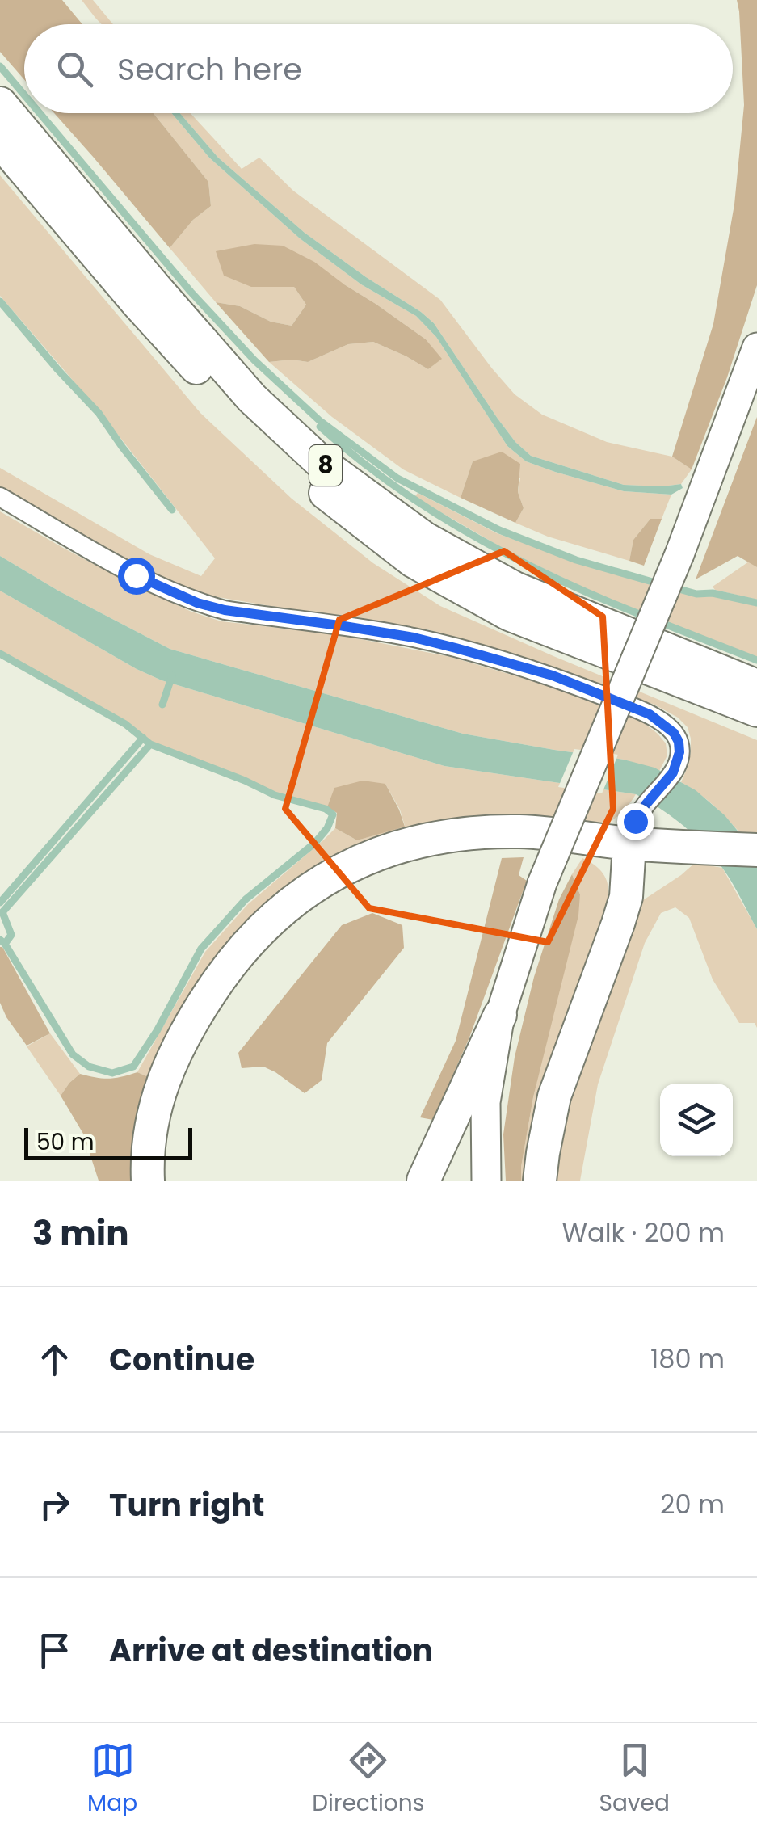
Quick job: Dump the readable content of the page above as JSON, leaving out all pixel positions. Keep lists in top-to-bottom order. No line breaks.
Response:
{"streets":{"highway":["8"]},"scale_bar":"50 m","page":{"search":"Search here","scale":"50 m","heading":["3 min","Walk · 200 m"],"list":[["Continue","180 m"],["Turn right","20 m"],"Arrive at destination"],"nav":["Map","Directions","Saved"]}}
